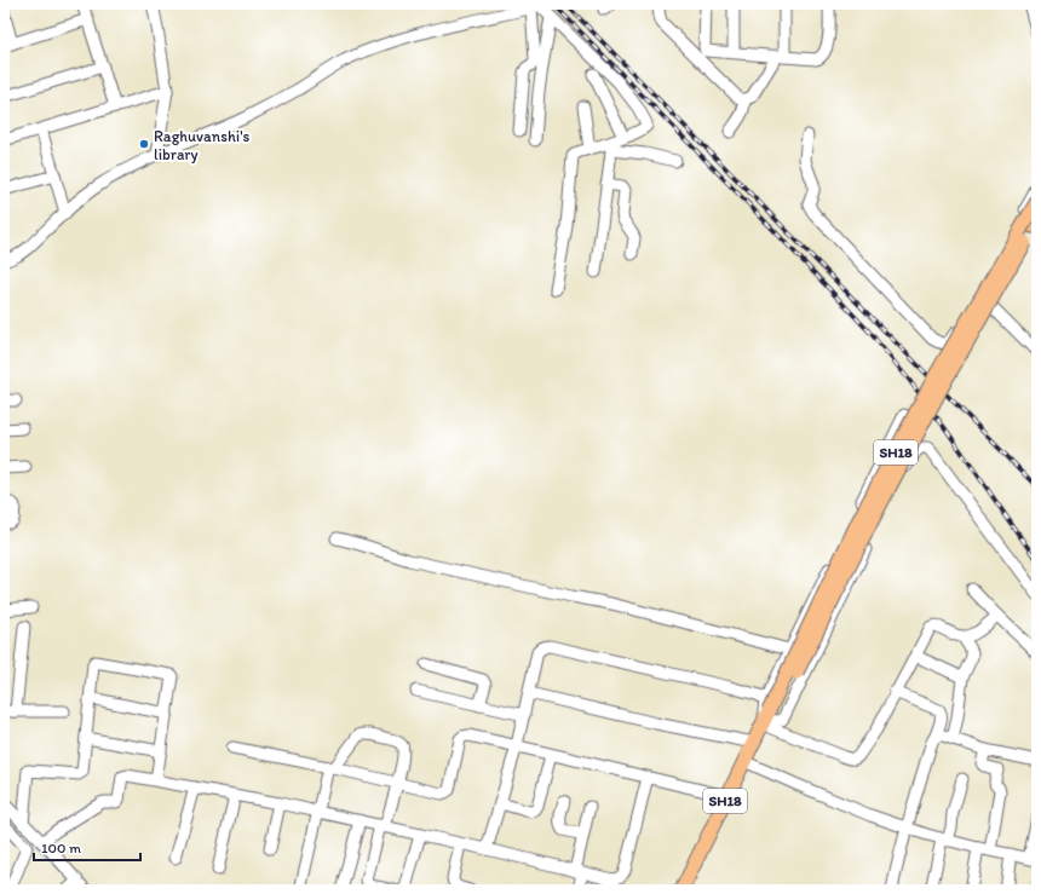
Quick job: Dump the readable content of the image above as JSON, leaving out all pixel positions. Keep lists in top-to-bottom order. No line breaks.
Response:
{"streets":{"main road":["SH18"]},"places":["Raghuvanshi's library"],"scale_bar":"100 m"}
